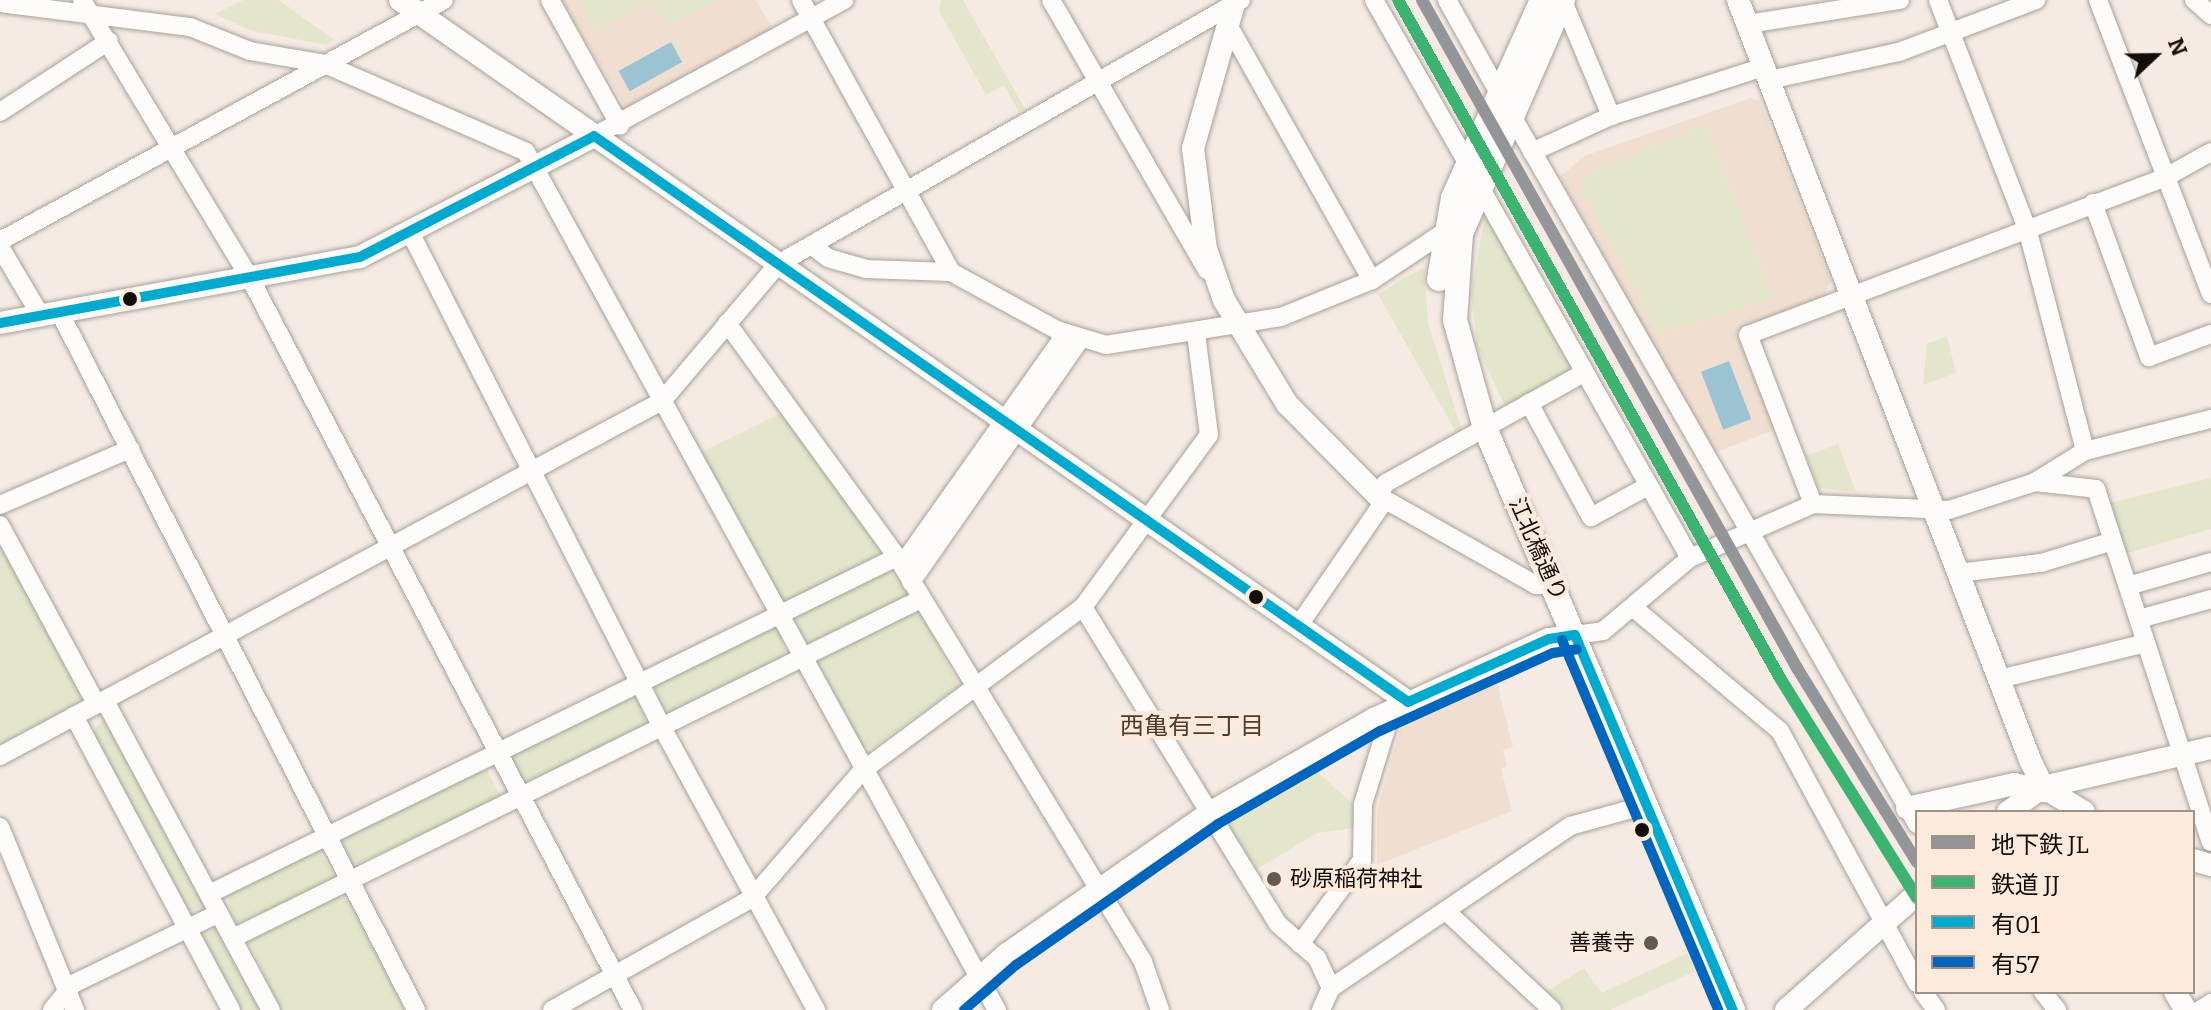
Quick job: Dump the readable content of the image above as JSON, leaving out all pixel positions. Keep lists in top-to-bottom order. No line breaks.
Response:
{"streets":{"main road":["江北橋通り"]},"districts":["西亀有三丁目"],"places":["砂原稲荷神社","善養寺"],"lines":["metro line JL","rail line JJ","transit line 有01","transit line 有57"],"legend":["地下鉄 JL","鉄道 JJ","有01","有57"],"north":"right"}
